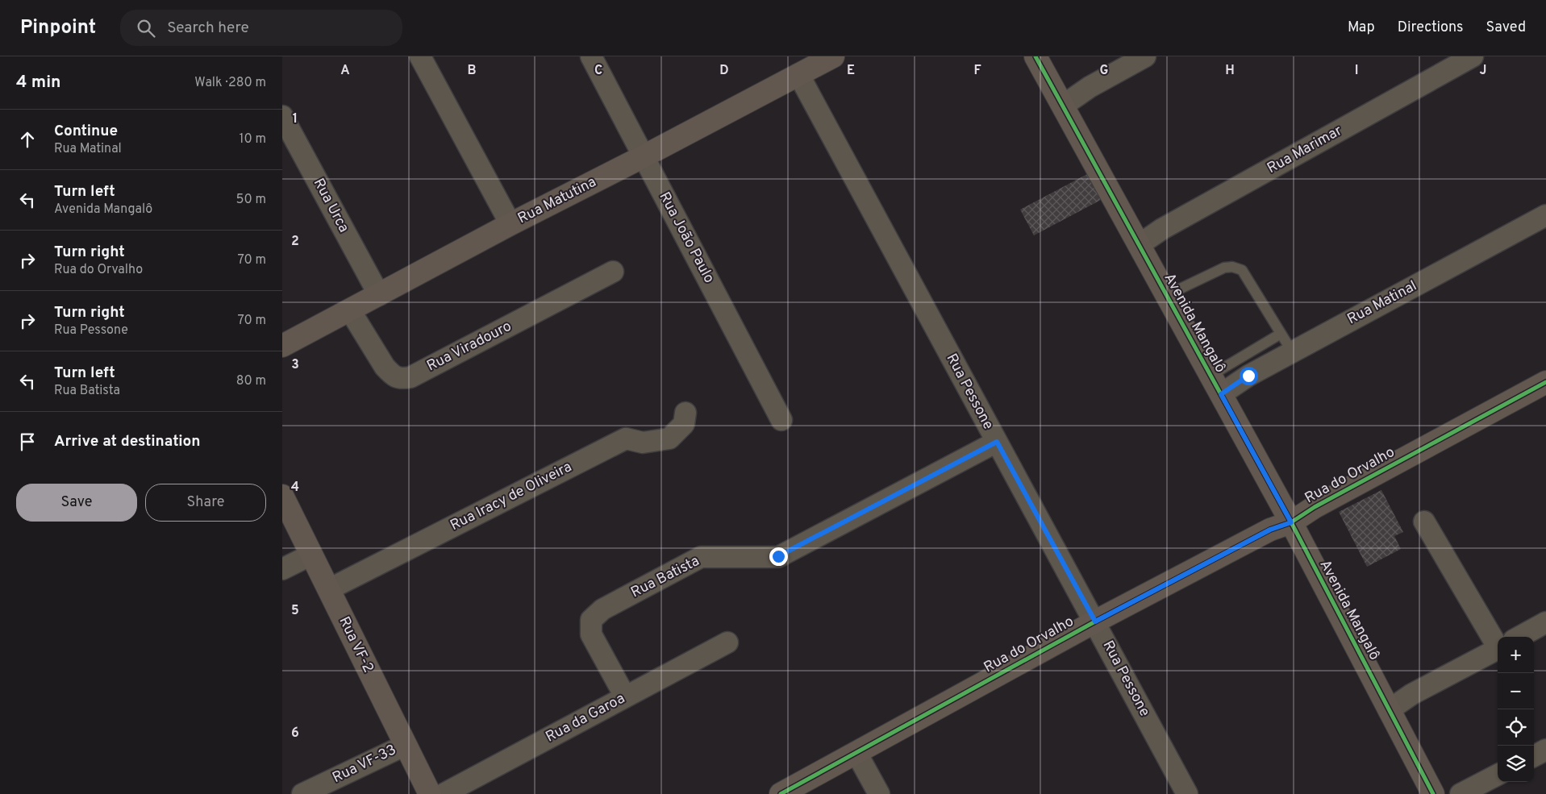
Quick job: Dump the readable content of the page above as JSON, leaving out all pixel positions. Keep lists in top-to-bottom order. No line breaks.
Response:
{"streets":{"street":["Rua Marimar","Rua Matutina","Rua Urca","Rua João Paulo","Rua Matinal","Avenida Mangalô","Rua Viradouro","Rua Pessone","Rua do Orvalho","Rua Iracy de Oliveira","Rua Batista","Rua VF-2","Rua da Garoa","Rua VF-33"]},"crossings":[["Rua Marimar","Avenida Mangalô"],["Rua Matutina","Rua Urca"],["Rua Matutina","Rua João Paulo"],["Rua Matutina","Rua Viradouro"],["Rua Matutina","Rua Pessone"],["Rua Matinal","Avenida Mangalô"],["Avenida Mangalô","Rua do Orvalho"],["Rua Pessone","Rua do Orvalho"],["Rua Pessone","Rua Batista"],["Rua Iracy de Oliveira","Rua VF-2"],["Rua Batista","Rua da Garoa"],["Rua VF-2","Rua VF-33"]],"page":{"header":"Pinpoint","search":"Search here","nav":["Map","Directions","Saved"],"heading":["4 min","Walk · 280 m"],"list":[["Continue","Rua Matinal","10 m"],["Turn left","Avenida Mangalô","50 m"],["Turn right","Rua do Orvalho","70 m"],["Turn right","Rua Pessone","70 m"],["Turn left","Rua Batista","80 m"],"Arrive at destination"],"buttons":["Save","Share"],"map_buttons":["+","−"]},"grid":{"columns":["A","B","C","D","E","F","G","H","I","J"],"rows":["1","2","3","4","5","6"]}}
